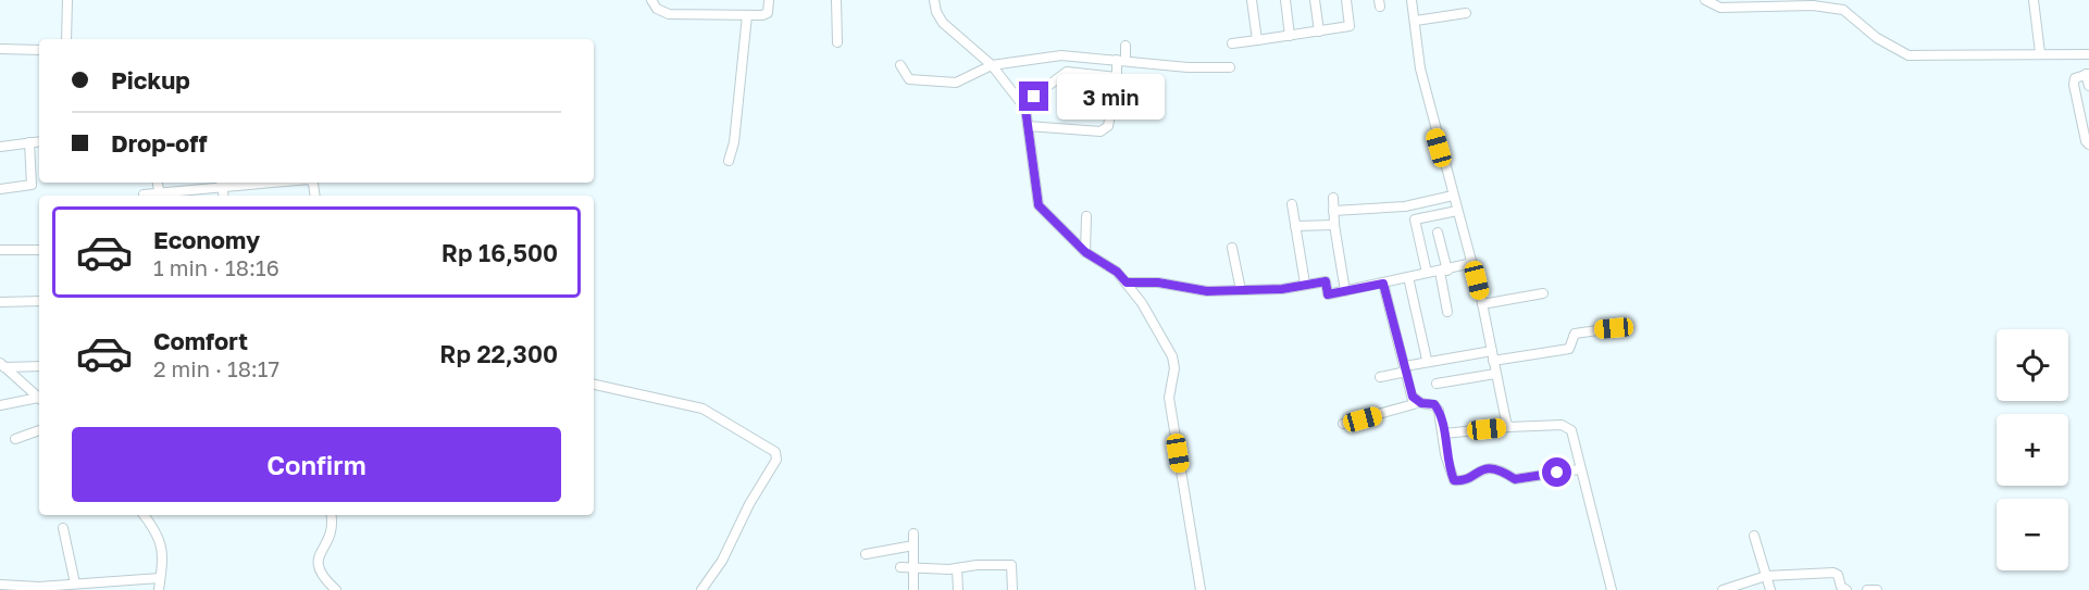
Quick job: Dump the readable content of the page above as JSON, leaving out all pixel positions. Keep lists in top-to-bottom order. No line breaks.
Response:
{"page":{"banner":["Pickup","Drop-off"],"bubble":"3 min","list":[{"name":"Economy","note":"1 min · 18:16","value":"Rp 16,500"},{"name":"Comfort","note":"2 min · 18:17","value":"Rp 22,300"}],"map_buttons":["+","−"],"buttons":"Confirm"}}
